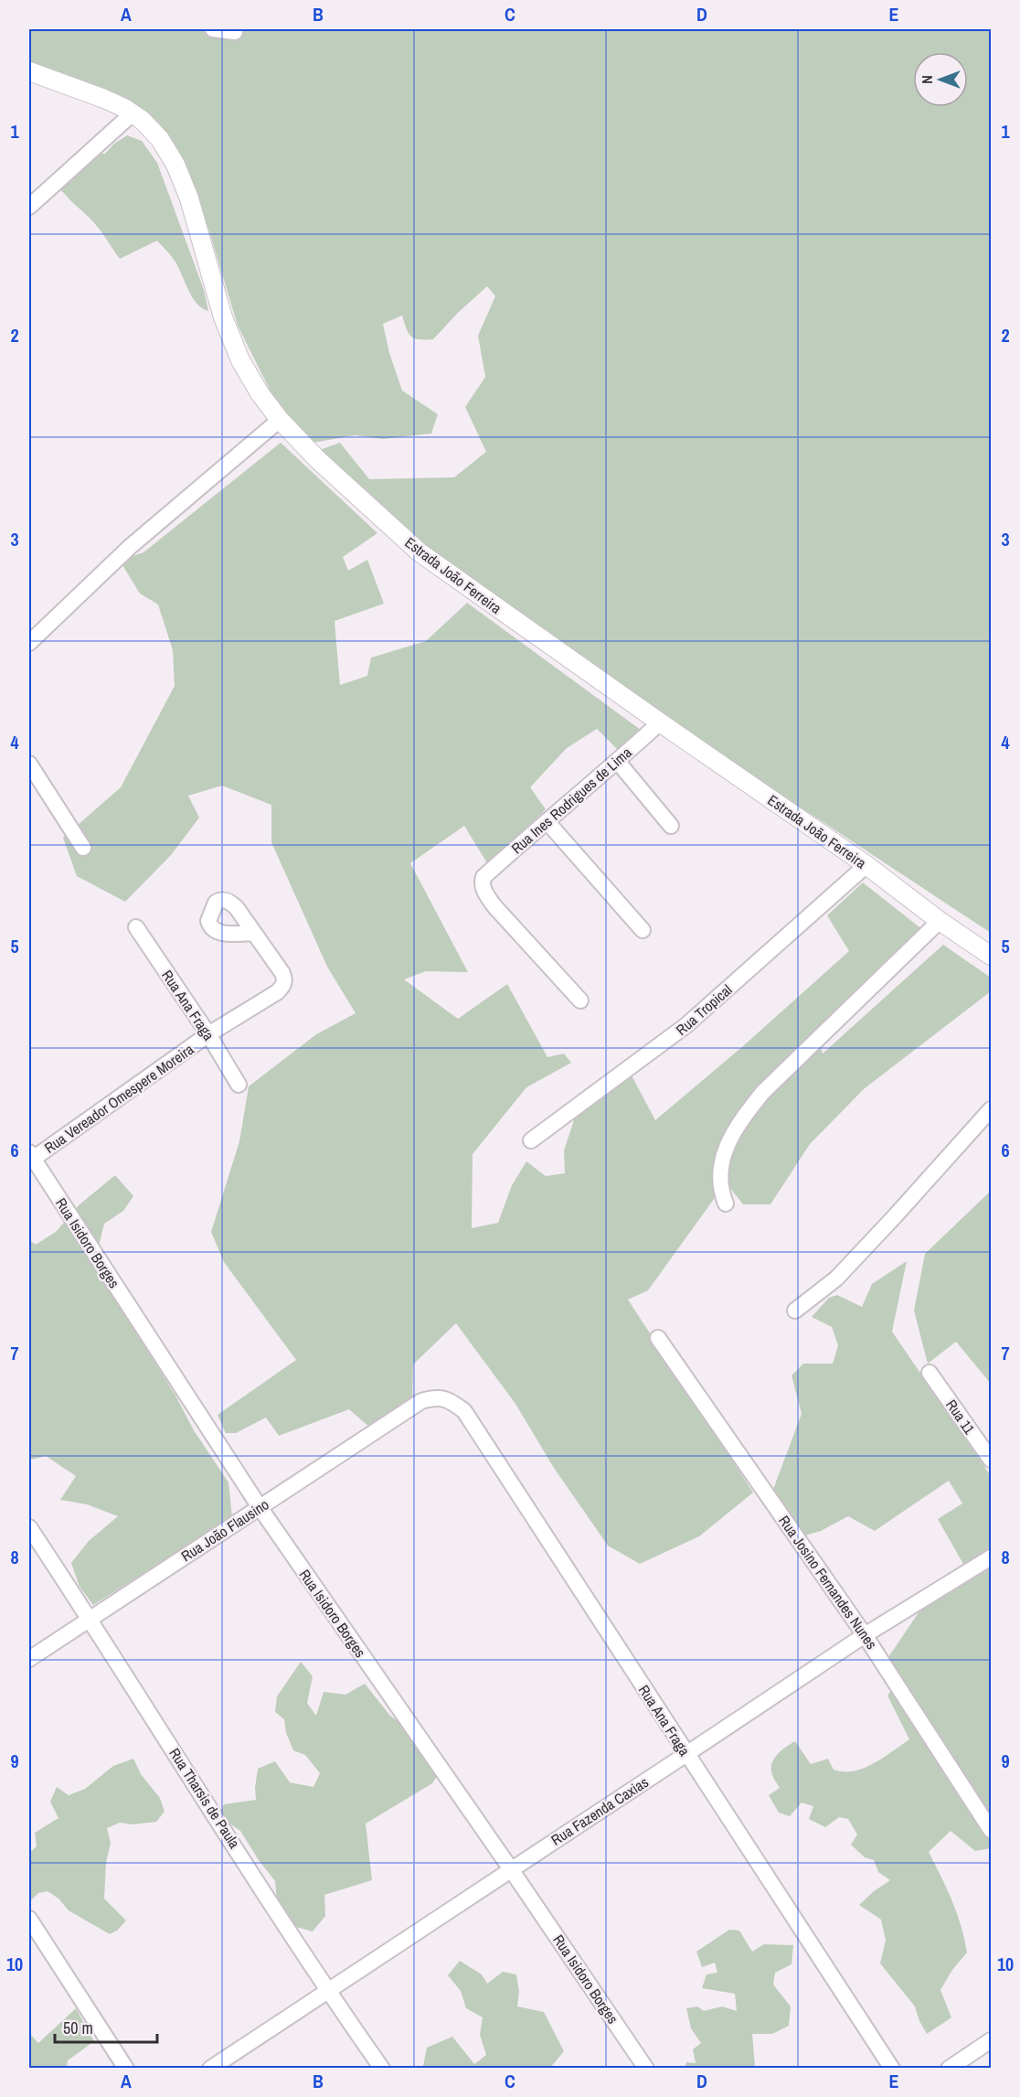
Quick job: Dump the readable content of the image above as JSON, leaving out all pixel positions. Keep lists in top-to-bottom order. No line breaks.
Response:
{"streets":{"street":["Estrada João Ferreira","Rua Ines Rodrigues de Lima","Rua Ana Fraga","Rua Tropical","Rua Vereador Omespere Moreira","Rua Isidoro Borges","Rua 11","Rua João Flausino","Rua Josino Fernandes Nunes","Rua Tharsis de Paula","Rua Fazenda Caxias"]},"crossings":[["Estrada João Ferreira","Rua Ines Rodrigues de Lima"],["Estrada João Ferreira","Rua Tropical"],["Rua Ana Fraga","Rua Vereador Omespere Moreira"],["Rua Ana Fraga","Rua João Flausino"],["Rua Ana Fraga","Rua Fazenda Caxias"],["Rua Vereador Omespere Moreira","Rua Isidoro Borges"],["Rua Isidoro Borges","Rua João Flausino"],["Rua Isidoro Borges","Rua Fazenda Caxias"],["Rua João Flausino","Rua Tharsis de Paula"],["Rua Josino Fernandes Nunes","Rua Fazenda Caxias"],["Rua Tharsis de Paula","Rua Fazenda Caxias"]],"scale_bar":"50 m","north":"left","grid":{"columns":["A","B","C","D","E"],"rows":["1","2","3","4","5","6","7","8","9","10"]}}
